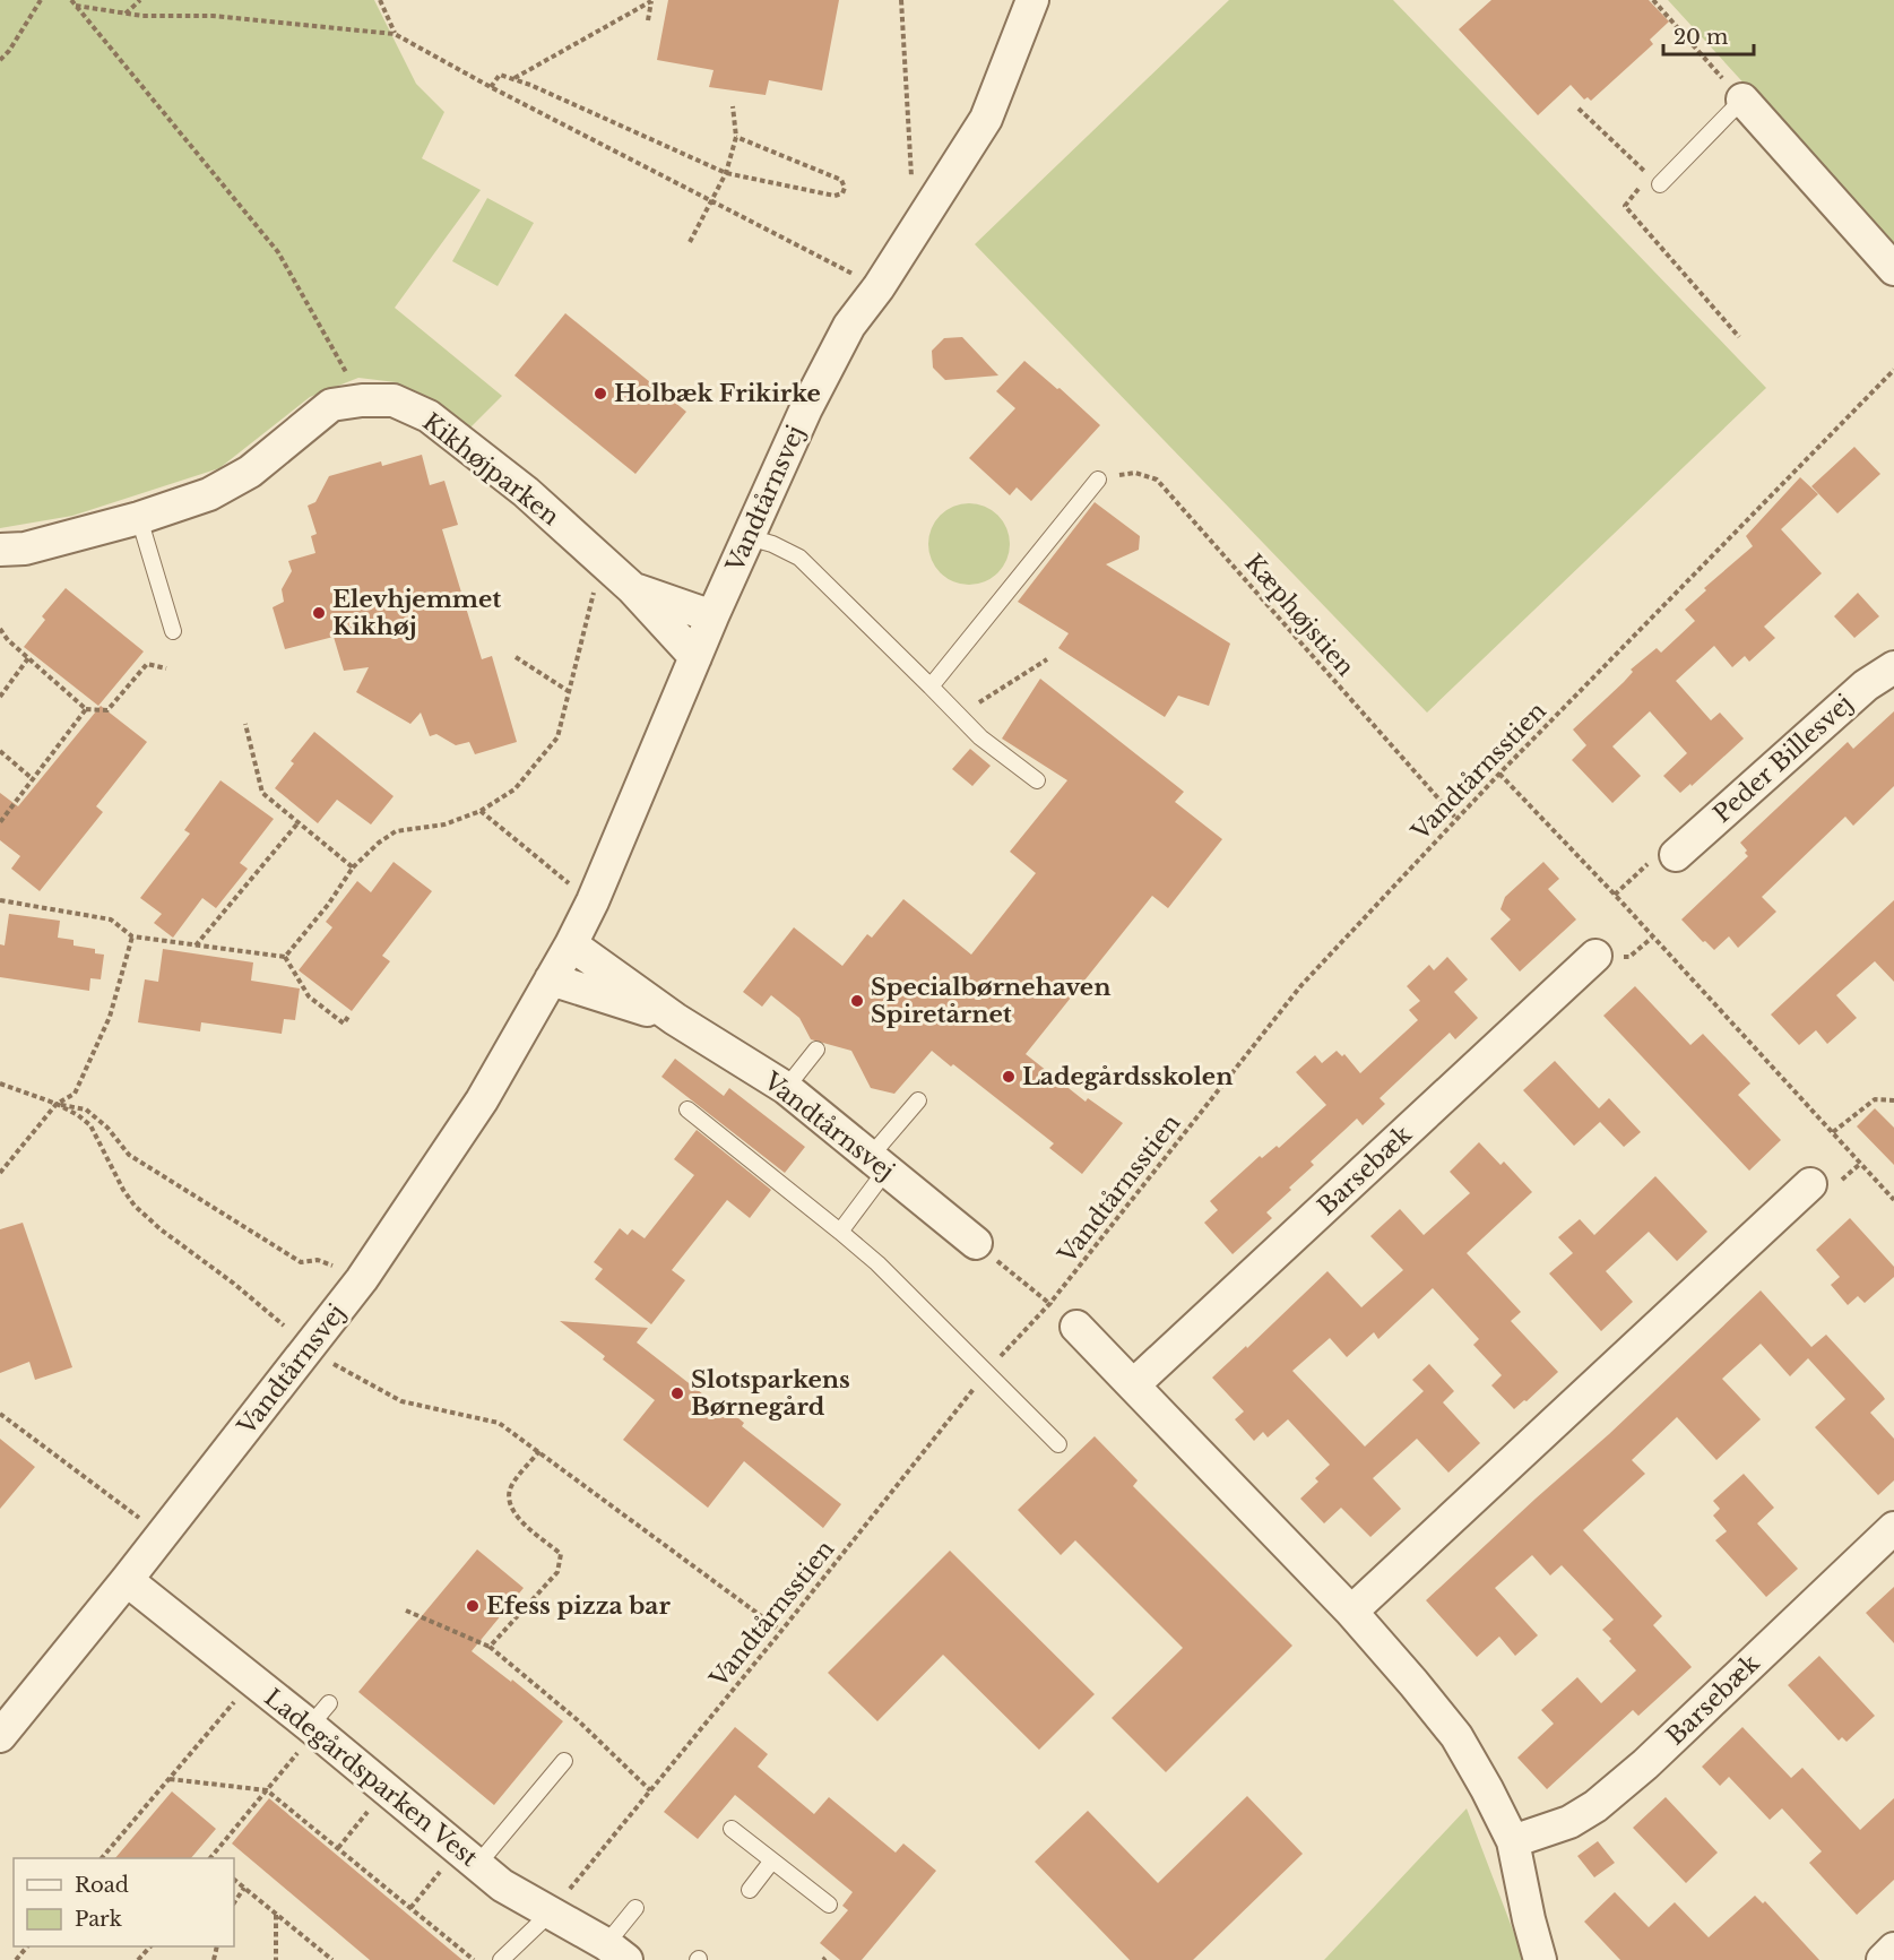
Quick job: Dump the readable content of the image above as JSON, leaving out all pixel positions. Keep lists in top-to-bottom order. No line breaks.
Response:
{"streets":{"street":["Kikhøjparken","Vandtårnsvej","Peder Billesvej","Barsebæk","Ladegårdsparken Vest"],"path":["Kæphøjstien","Vandtårnsstien"]},"crossings":[["Kikhøjparken","Vandtårnsvej"],["Vandtårnsvej","Ladegårdsparken Vest"],["Kæphøjstien","Vandtårnsstien"],["Vandtårnsstien","Ladegårdsparken Vest"]],"places":["Holbæk Frikirke","Elevhjemmet Kikhøj","Specialbørnehaven Spiretårnet","Ladegårdsskolen","Slotsparkens Børnegård","Efess pizza bar"],"legend":["Road","Park"],"scale_bar":"20 m"}
